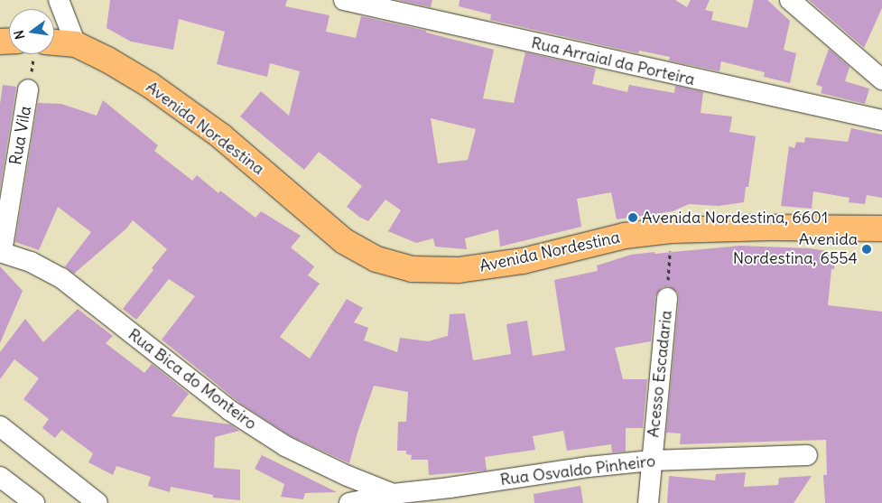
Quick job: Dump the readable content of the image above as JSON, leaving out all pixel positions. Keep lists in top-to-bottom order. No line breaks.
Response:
{"streets":{"main road":["Avenida Nordestina"],"street":["Rua Arraial da Porteira","Rua Vila","Acesso Escadaria","Rua Bica do Monteiro","Rua Osvaldo Pinheiro"]},"crossings":[["Rua Vila","Rua Bica do Monteiro"],["Acesso Escadaria","Rua Osvaldo Pinheiro"],["Rua Bica do Monteiro","Rua Osvaldo Pinheiro"]],"places":["Avenida Nordestina, 6601","Avenida Nordestina, 6554"],"north":"left"}
